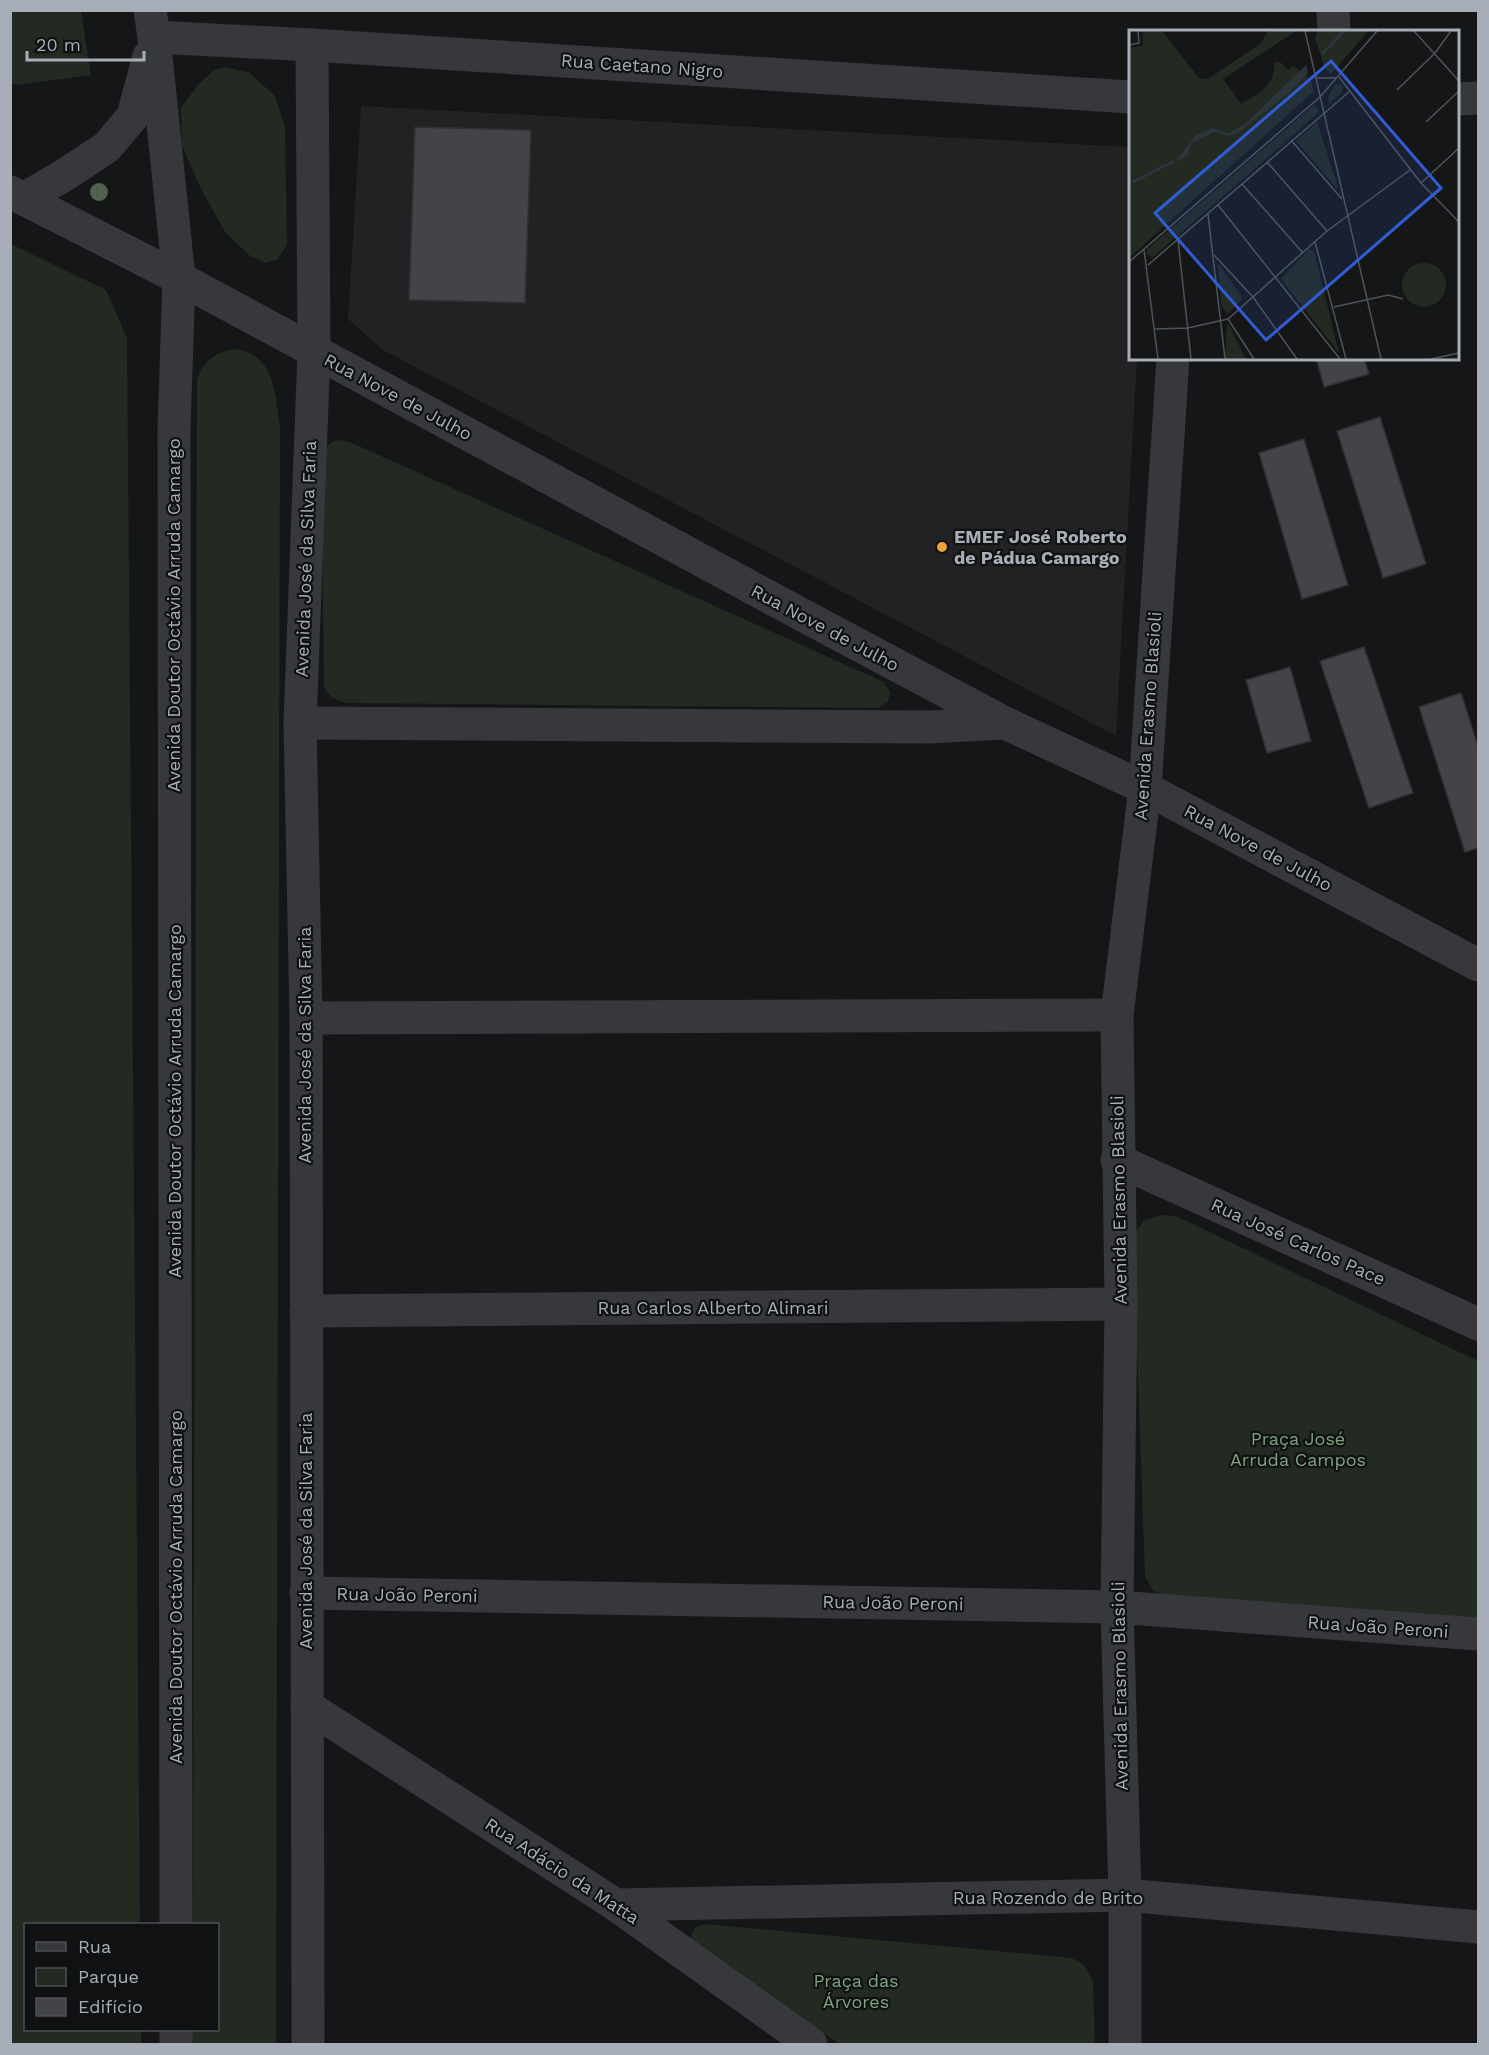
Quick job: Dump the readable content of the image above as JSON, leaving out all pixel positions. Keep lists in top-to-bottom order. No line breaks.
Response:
{"streets":{"street":["Rua Caetano Nigro","Rua Nove de Julho","Avenida José da Silva Faria","Avenida Doutor Octávio Arruda Camargo","Avenida Erasmo Blasioli","Rua José Carlos Pace","Rua Carlos Alberto Alimari","Rua João Peroni","Rua Adácio da Matta","Rua Rozendo de Brito"]},"crossings":[["Rua Caetano Nigro","Avenida José da Silva Faria"],["Rua Caetano Nigro","Avenida Doutor Octávio Arruda Camargo"],["Rua Nove de Julho","Avenida José da Silva Faria"],["Rua Nove de Julho","Avenida Doutor Octávio Arruda Camargo"],["Rua Nove de Julho","Avenida Erasmo Blasioli"],["Avenida José da Silva Faria","Rua Carlos Alberto Alimari"],["Avenida José da Silva Faria","Rua João Peroni"],["Avenida José da Silva Faria","Rua Adácio da Matta"],["Avenida Erasmo Blasioli","Rua José Carlos Pace"],["Avenida Erasmo Blasioli","Rua Carlos Alberto Alimari"],["Avenida Erasmo Blasioli","Rua João Peroni"],["Avenida Erasmo Blasioli","Rua Rozendo de Brito"],["Rua Adácio da Matta","Rua Rozendo de Brito"]],"parks":["Praça José Arruda Campos","Praça das Árvores"],"places":["EMEF José Roberto de Pádua Camargo"],"legend":["Rua","Parque","Edifício"],"scale_bar":"20 m"}
